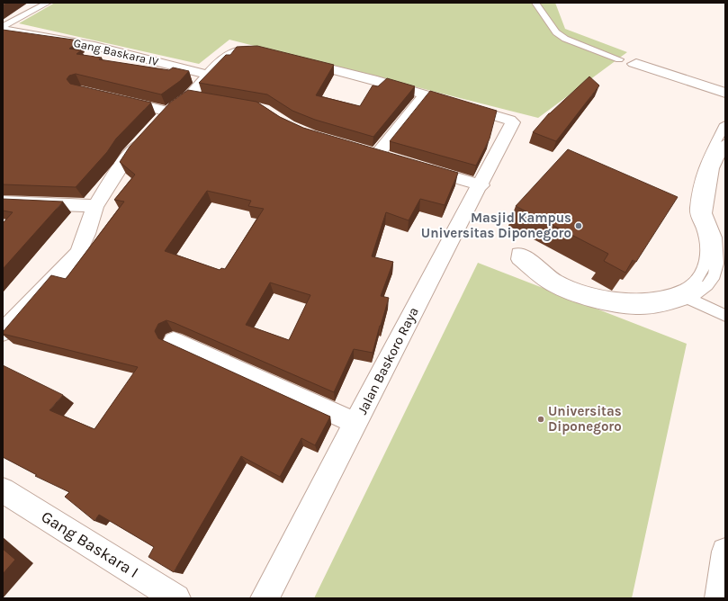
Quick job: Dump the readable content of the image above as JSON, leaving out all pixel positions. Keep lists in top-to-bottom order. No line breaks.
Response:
{"streets":{"street":["Gang Baskara IV","Jalan Baskoro Raya","Gang Baskara I"]},"places":["Masjid Kampus Universitas Diponegoro","Universitas Diponegoro"]}
